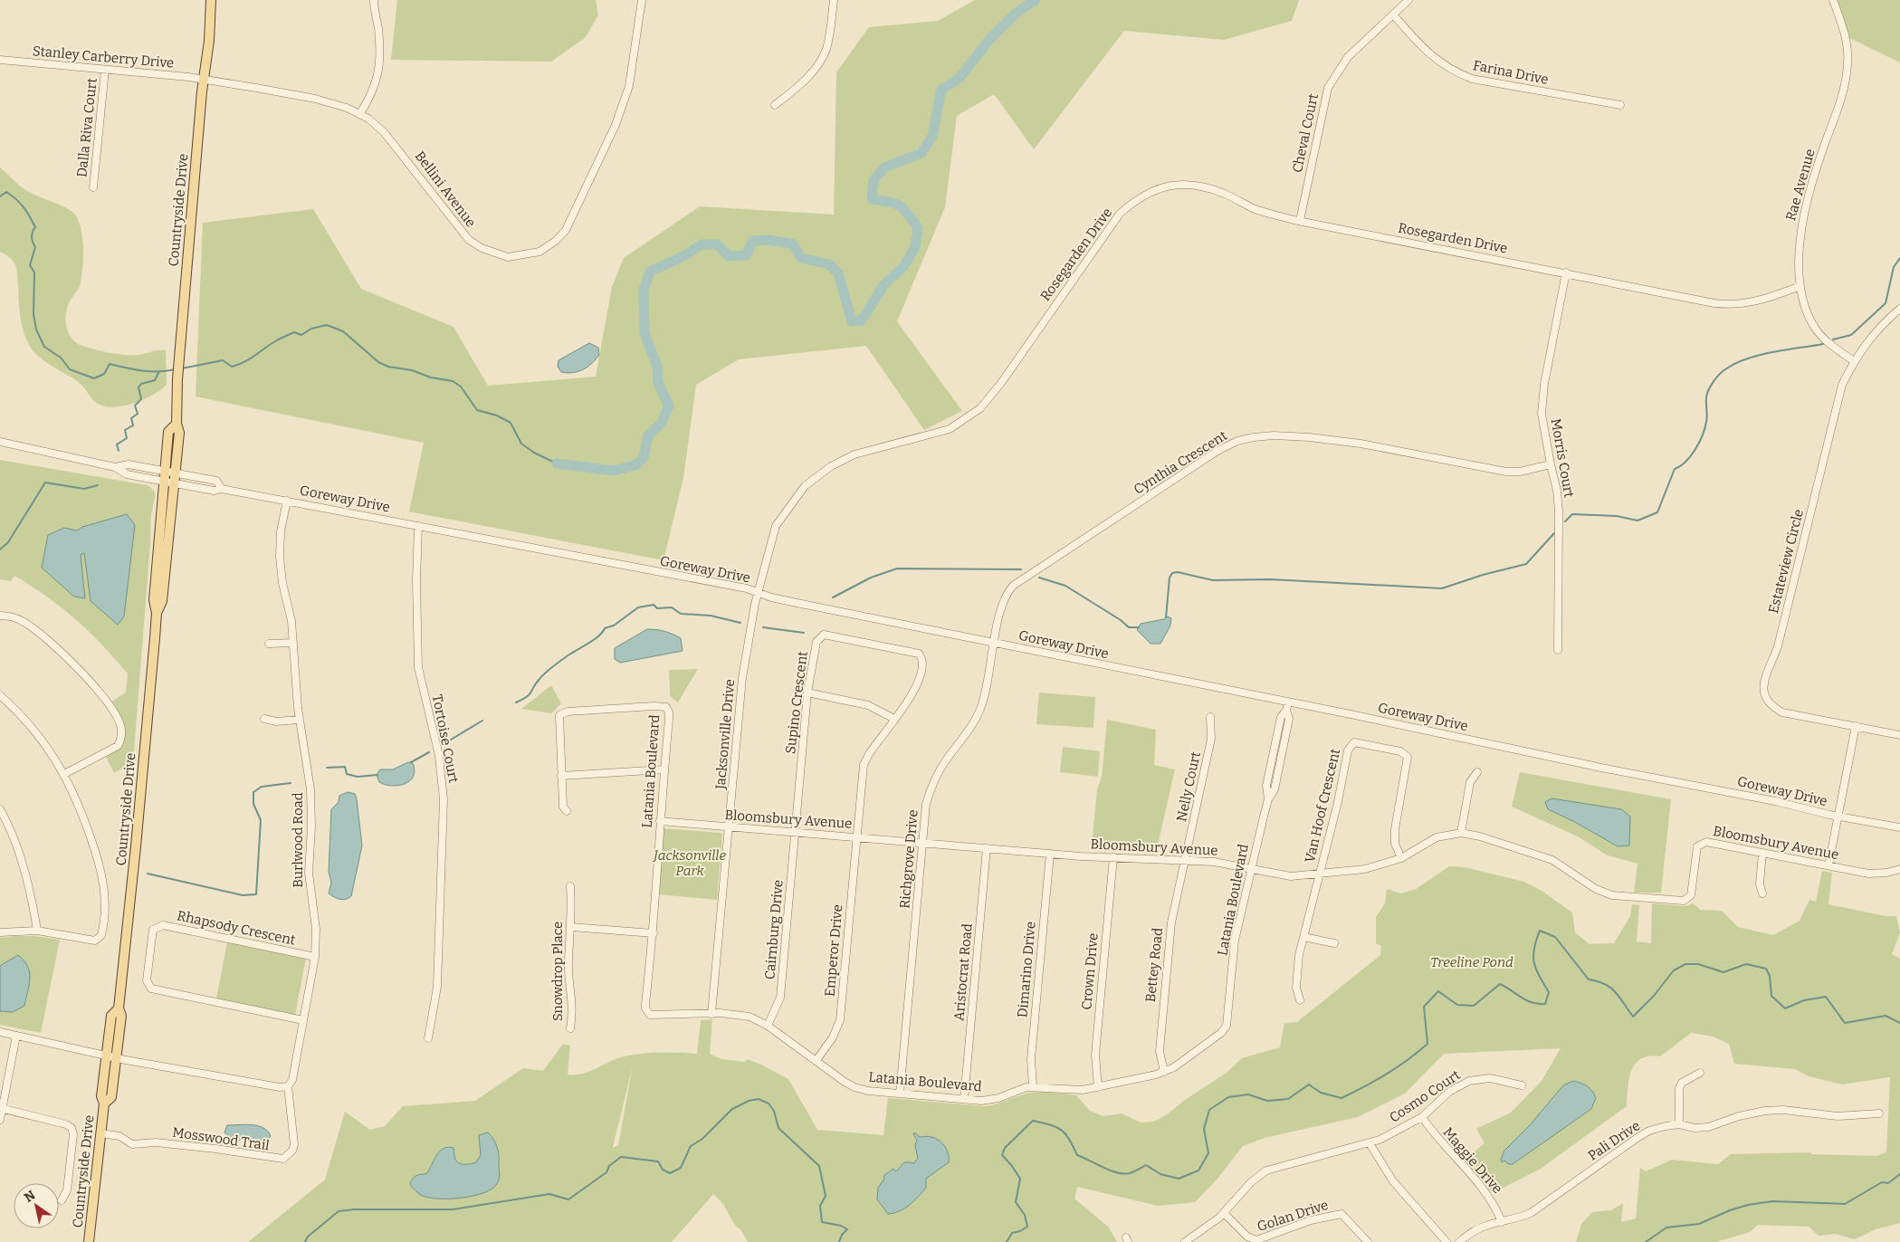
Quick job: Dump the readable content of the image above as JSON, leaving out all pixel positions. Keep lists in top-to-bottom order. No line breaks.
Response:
{"streets":{"main road":["Countryside Drive"],"street":["Stanley Carberry Drive","Farina Drive","Dalla Riva Court","Cheval Court","Rae Avenue","Bellini Avenue","Rosegarden Drive","Morris Court","Cynthia Crescent","Goreway Drive","Estateview Circle","Supino Crescent","Jacksonville Drive","Tortoise Court","Latania Boulevard","Nelly Court","Van Hoof Crescent","Bloomsbury Avenue","Burlwood Road","Richgrove Drive","Rhapsody Crescent","Cairnburg Drive","Emperor Drive","Bettey Road","Dimarino Drive","Snowdrop Place","Crown Drive","Aristocrat Road","Cosmo Court","Mosswood Trail","Pali Drive","Maggie Drive","Golan Drive"]},"crossings":[["Stanley Carberry Drive","Dalla Riva Court"],["Stanley Carberry Drive","Bellini Avenue"],["Stanley Carberry Drive","Countryside Drive"],["Farina Drive","Cheval Court"],["Cheval Court","Rosegarden Drive"],["Rae Avenue","Rosegarden Drive"],["Rae Avenue","Estateview Circle"],["Bellini Avenue","Countryside Drive"],["Countryside Drive","Goreway Drive"],["Countryside Drive","Mosswood Trail"],["Rosegarden Drive","Morris Court"],["Rosegarden Drive","Goreway Drive"],["Rosegarden Drive","Jacksonville Drive"],["Morris Court","Cynthia Crescent"],["Cynthia Crescent","Goreway Drive"],["Cynthia Crescent","Richgrove Drive"],["Goreway Drive","Jacksonville Drive"],["Goreway Drive","Tortoise Court"],["Goreway Drive","Latania Boulevard"],["Goreway Drive","Burlwood Road"],["Goreway Drive","Richgrove Drive"],["Supino Crescent","Bloomsbury Avenue"],["Supino Crescent","Cairnburg Drive"],["Supino Crescent","Emperor Drive"],["Jacksonville Drive","Latania Boulevard"],["Jacksonville Drive","Bloomsbury Avenue"],["Latania Boulevard","Bloomsbury Avenue"],["Latania Boulevard","Richgrove Drive"],["Latania Boulevard","Cairnburg Drive"],["Latania Boulevard","Emperor Drive"],["Latania Boulevard","Bettey Road"],["Latania Boulevard","Dimarino Drive"],["Latania Boulevard","Crown Drive"],["Latania Boulevard","Aristocrat Road"],["Nelly Court","Bloomsbury Avenue"],["Nelly Court","Bettey Road"],["Van Hoof Crescent","Bloomsbury Avenue"],["Bloomsbury Avenue","Richgrove Drive"],["Bloomsbury Avenue","Cairnburg Drive"],["Bloomsbury Avenue","Emperor Drive"],["Bloomsbury Avenue","Bettey Road"],["Bloomsbury Avenue","Dimarino Drive"],["Bloomsbury Avenue","Crown Drive"],["Bloomsbury Avenue","Aristocrat Road"],["Burlwood Road","Rhapsody Crescent"],["Burlwood Road","Mosswood Trail"],["Cosmo Court","Maggie Drive"],["Cosmo Court","Golan Drive"],["Pali Drive","Maggie Drive"]],"parks":["Jacksonville Park","Treeline Pond"],"north":"top left"}
